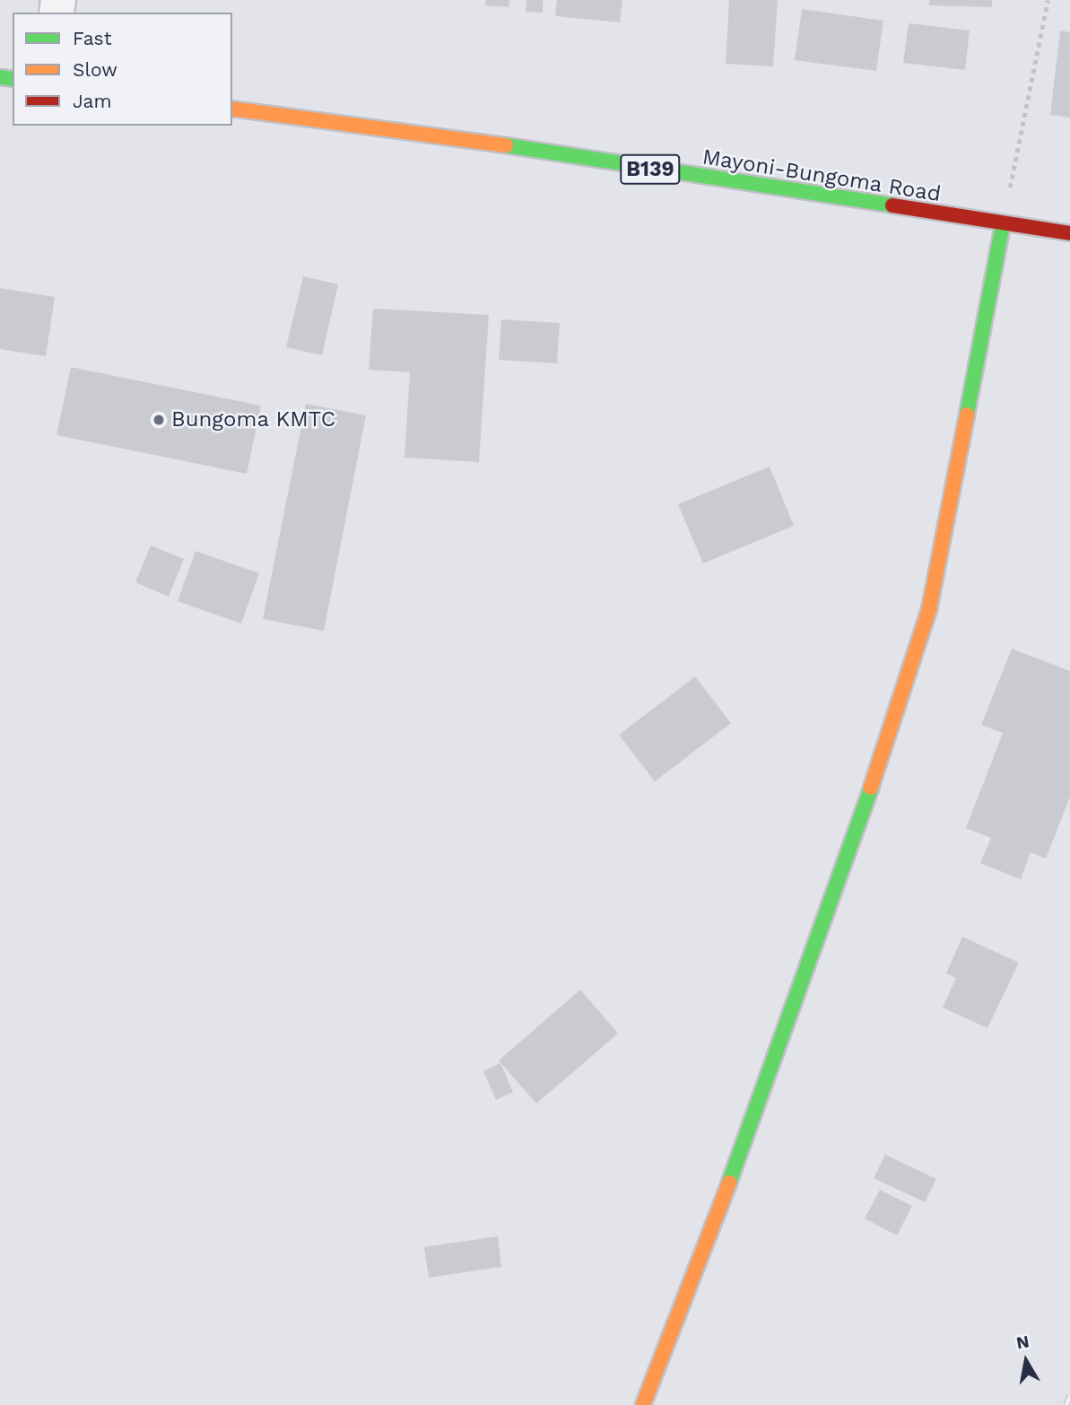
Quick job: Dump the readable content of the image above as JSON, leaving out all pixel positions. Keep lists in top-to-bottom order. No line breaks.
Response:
{"streets":{"street":["B139","Mayoni-Bungoma Road"]},"places":["Bungoma KMTC"],"legend":["Fast","Slow","Jam"],"north":"top"}
